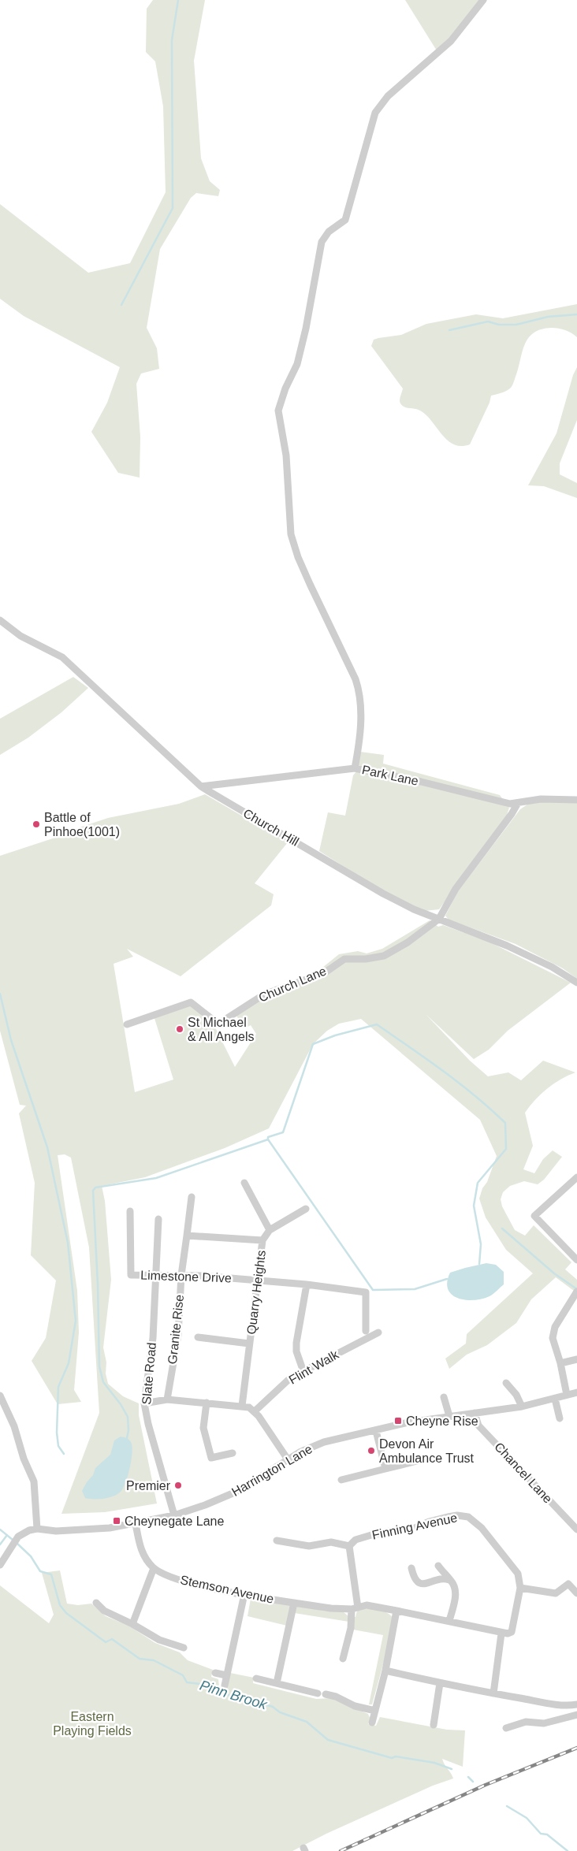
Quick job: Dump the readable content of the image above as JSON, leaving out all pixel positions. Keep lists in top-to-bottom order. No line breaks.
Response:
{"streets":{"street":["Park Lane","Church Hill","Church Lane","Limestone Drive","Quarry Heights","Granite Rise","Flint Walk","Slate Road","Harrington Lane","Chancel Lane","Finning Avenue","Stemson Avenue"]},"crossings":[["Park Lane","Church Hill"],["Park Lane","Church Lane"],["Church Hill","Church Lane"],["Limestone Drive","Quarry Heights"],["Limestone Drive","Granite Rise"],["Limestone Drive","Slate Road"],["Quarry Heights","Granite Rise"],["Slate Road","Harrington Lane"],["Harrington Lane","Chancel Lane"],["Harrington Lane","Stemson Avenue"],["Finning Avenue","Stemson Avenue"]],"water":["Pinn Brook"],"parks":["Eastern Playing Fields"],"places":{"other":["Battle of Pinhoe(1001)","St Michael & All Angels","Devon Air Ambulance Trust","Premier"],"transit":["Cheyne Rise","Cheynegate Lane"]}}
